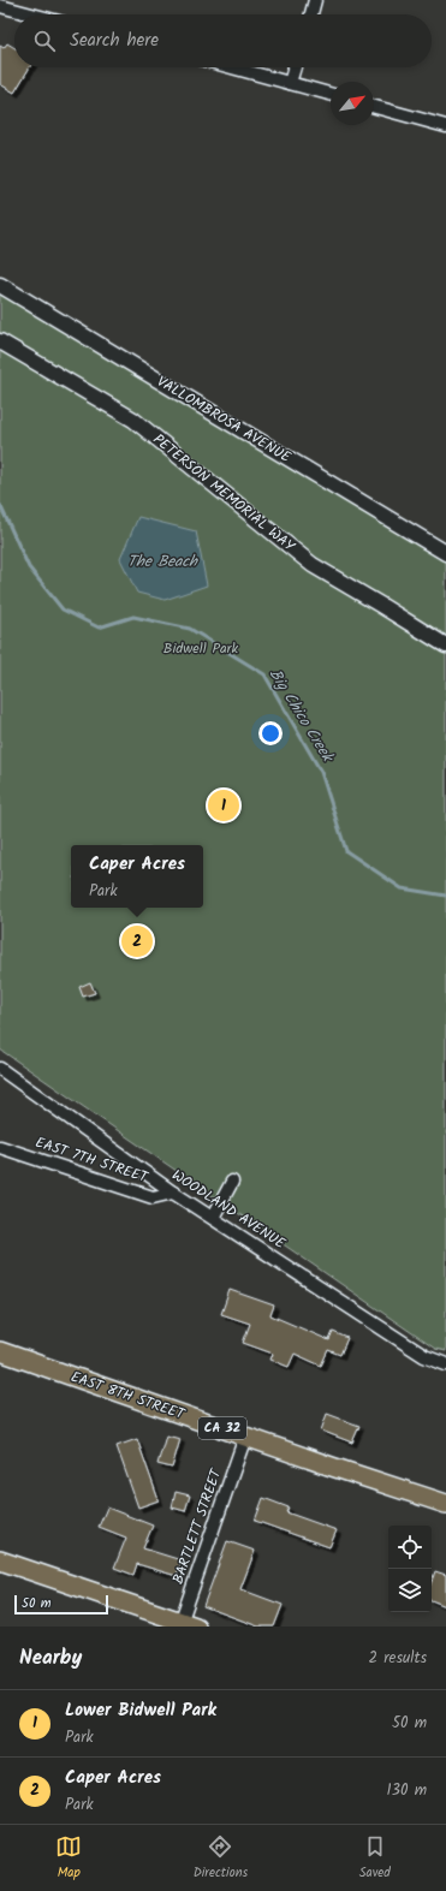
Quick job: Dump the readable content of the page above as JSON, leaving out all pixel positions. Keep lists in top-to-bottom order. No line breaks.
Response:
{"streets":{"main road":["EAST 8TH STREET","CA 32"],"street":["VALLOMBROSA AVENUE","PETERSON MEMORIAL WAY","EAST 7TH STREET","WOODLAND AVENUE","BARTLETT STREET"]},"crossings":[["EAST 7TH STREET","WOODLAND AVENUE"],["EAST 8TH STREET","BARTLETT STREET"]],"water":["The Beach","Big Chico Creek"],"parks":["Bidwell Park"],"scale_bar":"50 m","north":"top right","page":{"search":"Search here","pins":["1","2"],"popup":["Caper Acres","Park"],"scale":"50 m","heading":["Nearby","2 results"],"list":[{"mark":"1","name":"Lower Bidwell Park","note":"Park","value":"50 m"},{"mark":"2","name":"Caper Acres","note":"Park","value":"130 m"}],"nav":["Map","Directions","Saved"]}}
